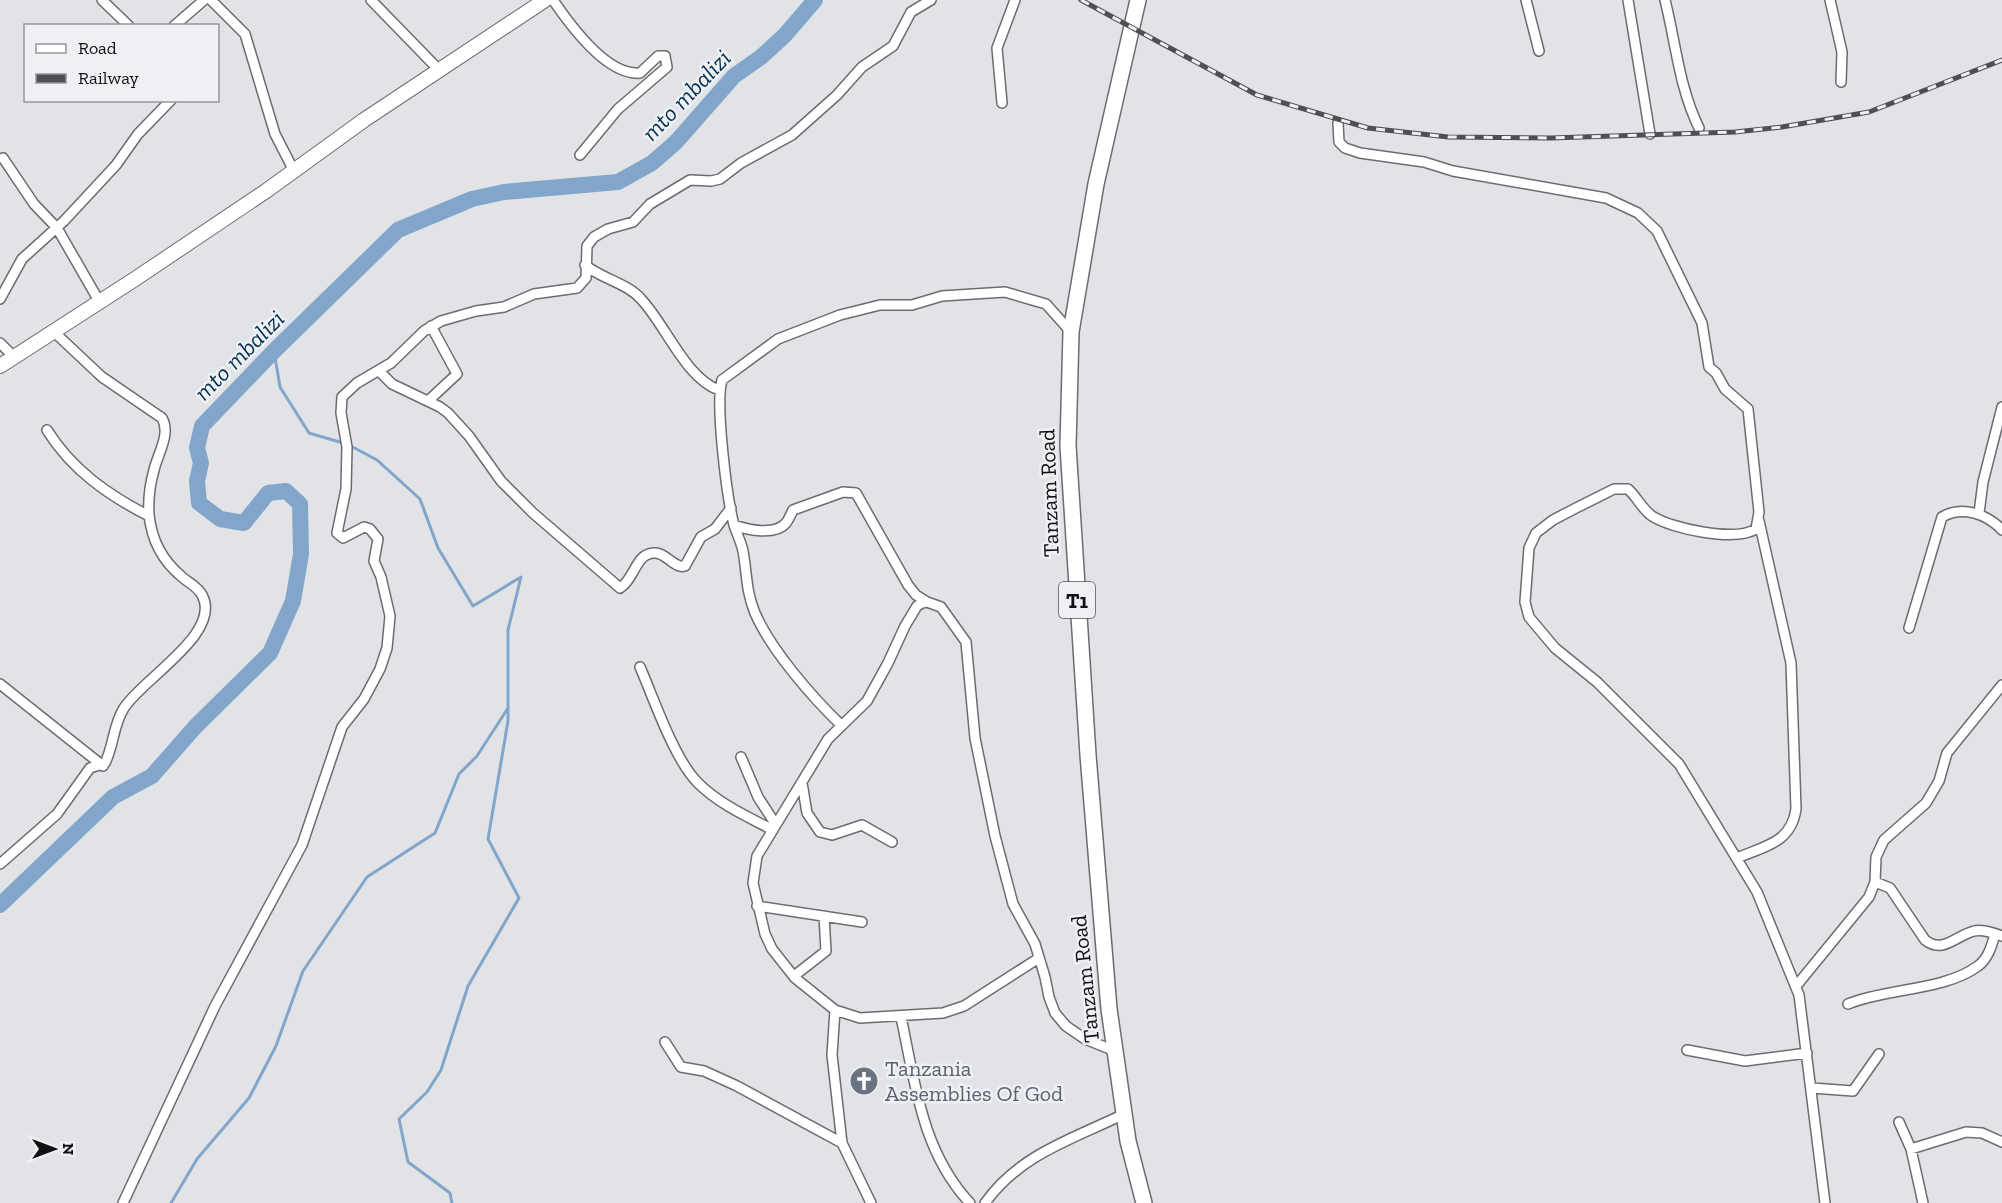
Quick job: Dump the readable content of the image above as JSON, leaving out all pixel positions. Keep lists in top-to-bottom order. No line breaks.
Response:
{"streets":{"highway":["Tanzam Road","T1"]},"water":["mto mbalizi"],"places":{"church":["Tanzania Assemblies Of God"]},"legend":["Road","Railway"],"north":"right"}
